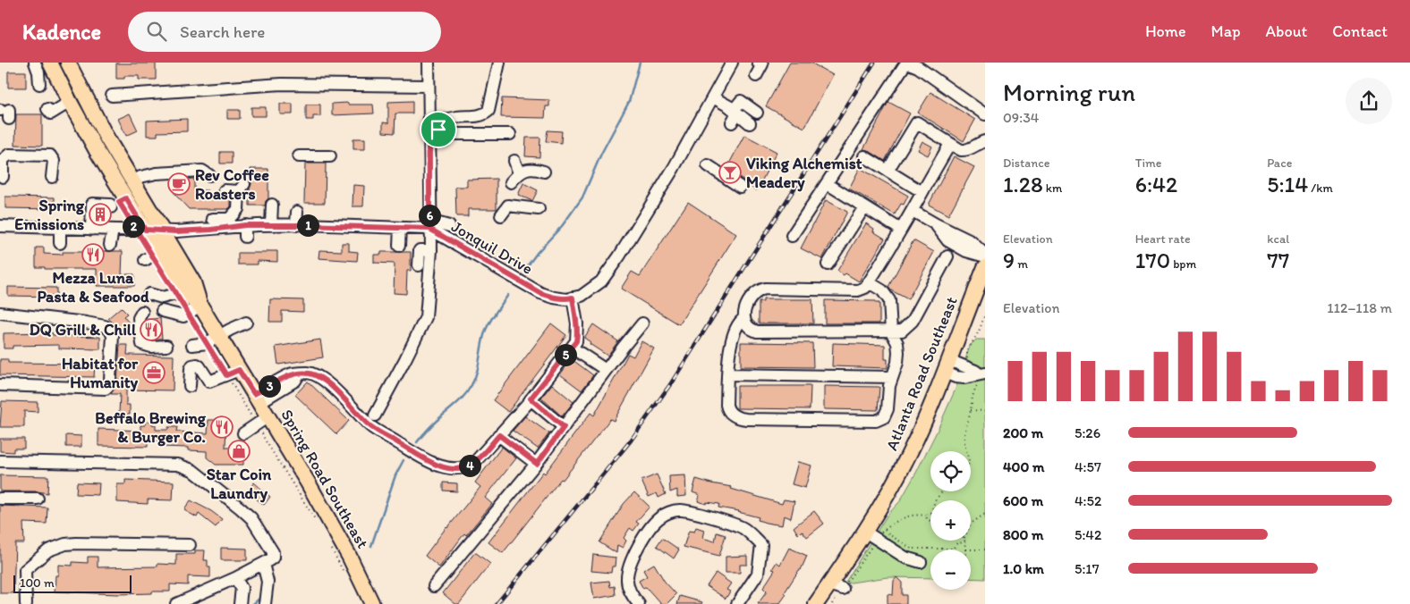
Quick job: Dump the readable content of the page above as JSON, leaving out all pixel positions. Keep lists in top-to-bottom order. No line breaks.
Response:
{"streets":{"main road":["Atlanta Road Southeast","Spring Road Southeast"],"street":["Jonquil Drive"]},"crossings":[["Jonquil Drive","Spring Road Southeast"]],"places":{"bar":["Viking Alchemist Meadery"],"cafe":["Rev Coffee Roasters"],"building":["Spring Emissions"],"restaurant":["Mezza Luna Pasta & Seafood","DQ Grill & Chill","Beffalo Brewing & Burger Co."],"office":["Habitat for Humanity"],"shop":["Star Coin Laundry"]},"scale_bar":"100 m","page":{"header":"Kadence","search":"Search here","nav":["Home","Map","About","Contact"],"heading":["Morning run","09:34"],"stats":[["Distance","1.28 km"],["Time","6:42"],["Pace","5:14 /km"],["Elevation","9 m"],["Heart rate","170 bpm"],["kcal","77"]],"pins":["6","1","2","5","3","4"],"chart":["Elevation","112–118 m"],"list":[{"name":"200 m","note":"5:26"},{"name":"400 m","note":"4:57"},{"name":"600 m","note":"4:52"},{"name":"800 m","note":"5:42"},{"name":"1.0 km","note":"5:17"}],"map_buttons":["+","−"],"scale":"100 m"}}
